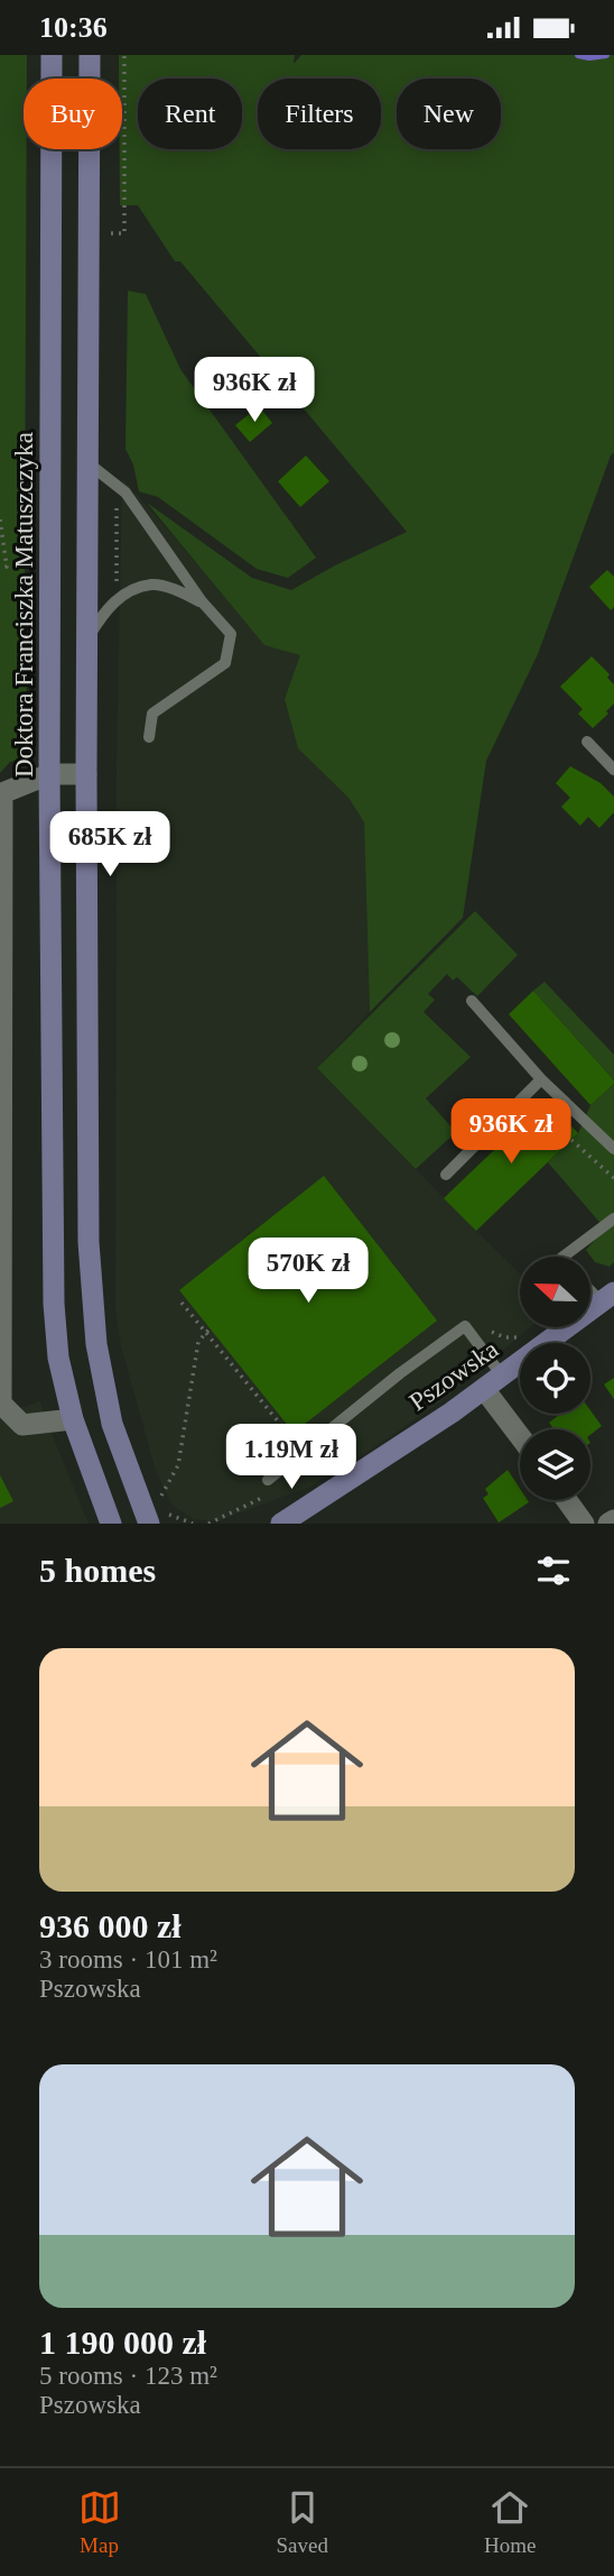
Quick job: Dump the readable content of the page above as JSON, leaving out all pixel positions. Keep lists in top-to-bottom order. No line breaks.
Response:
{"streets":{"main road":["Doktora Franciszka Matuszczyka","Pszowska"]},"north":"left","page":{"status":"10:36","chip":["Buy","Rent","Filters","New"],"price":["936K zł","685K zł","936K zł","570K zł","1.19M zł"],"heading":"5 homes","list":[{"name":"936 000 zł","note":"3 rooms · 101 m² · Pszowska"},{"name":"1 190 000 zł","note":"5 rooms · 123 m² · Pszowska"}],"tabs":["Map","Saved","Home"]}}
